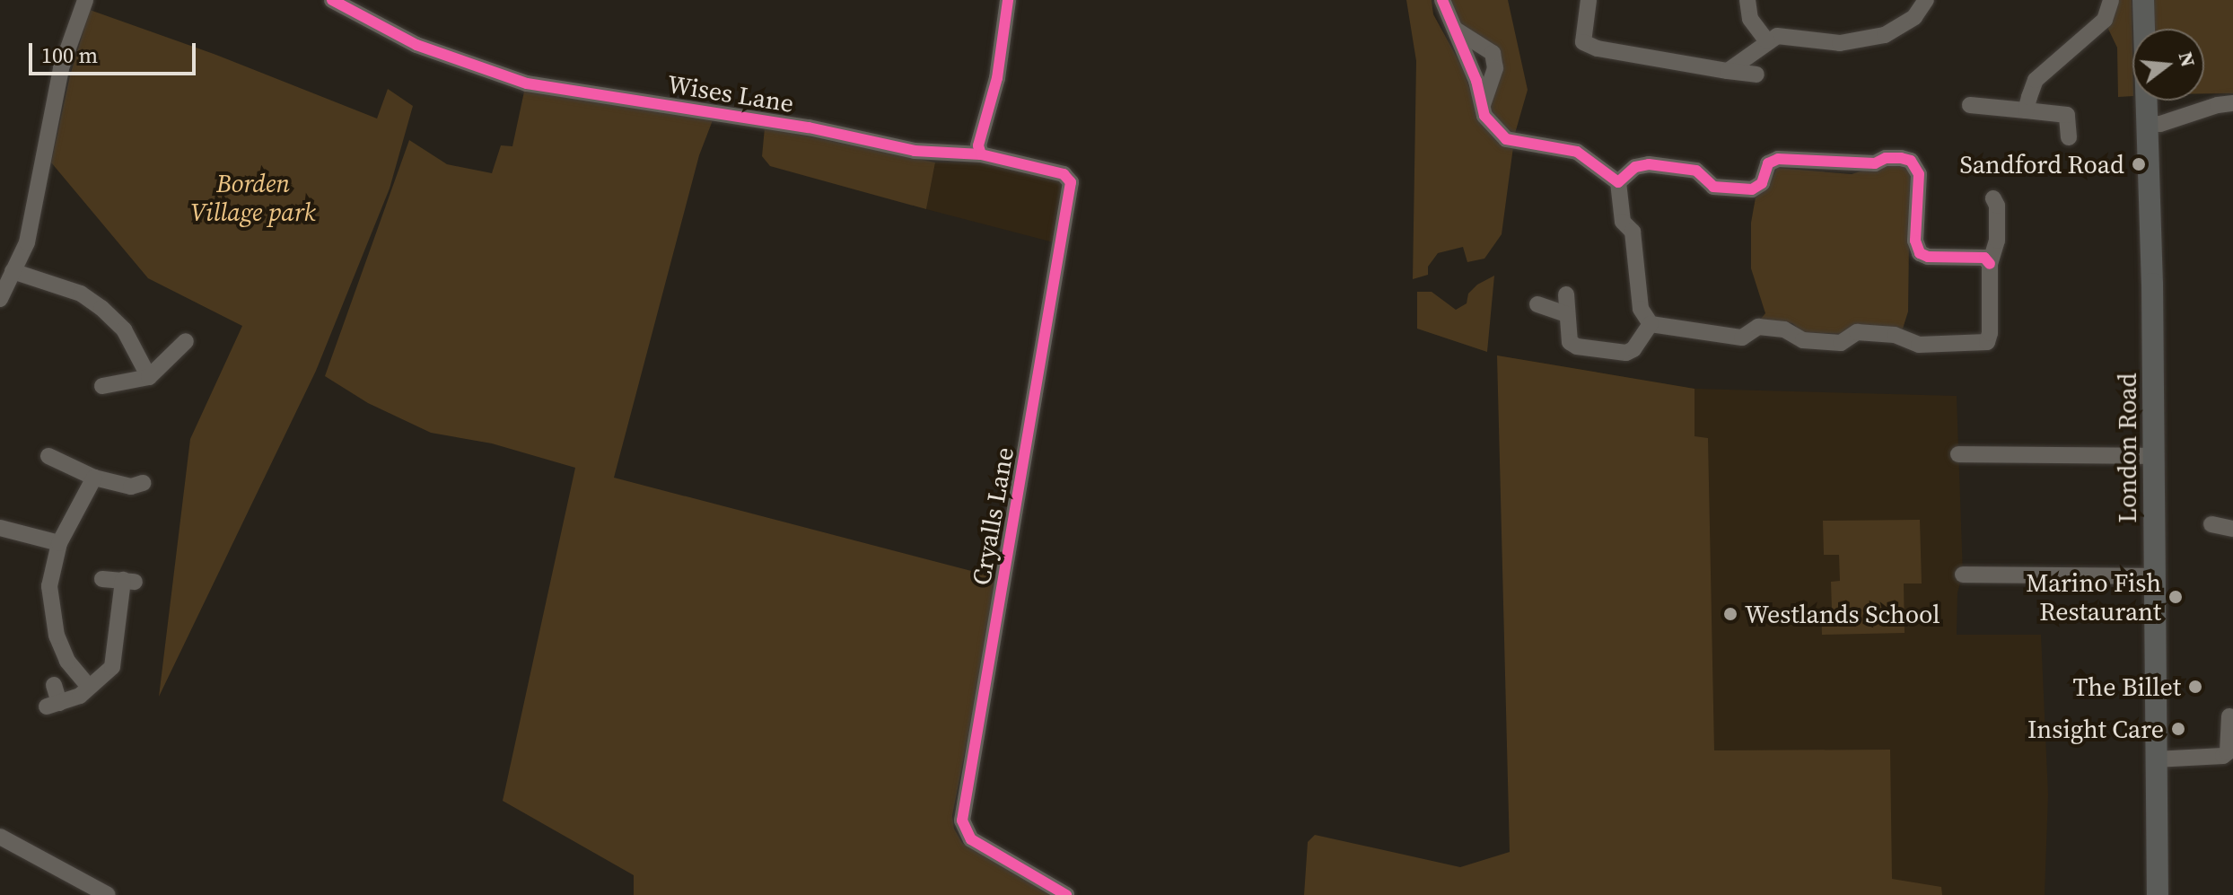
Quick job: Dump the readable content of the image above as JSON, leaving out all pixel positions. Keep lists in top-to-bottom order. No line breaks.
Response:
{"streets":{"main road":["London Road"],"street":["Wises Lane","Cryalls Lane"]},"crossings":[["Wises Lane","Cryalls Lane"]],"parks":["Borden Village park"],"places":["Sandford Road","Marino Fish Restaurant","Westlands School","The Billet","Insight Care"],"scale_bar":"100 m","north":"right"}
